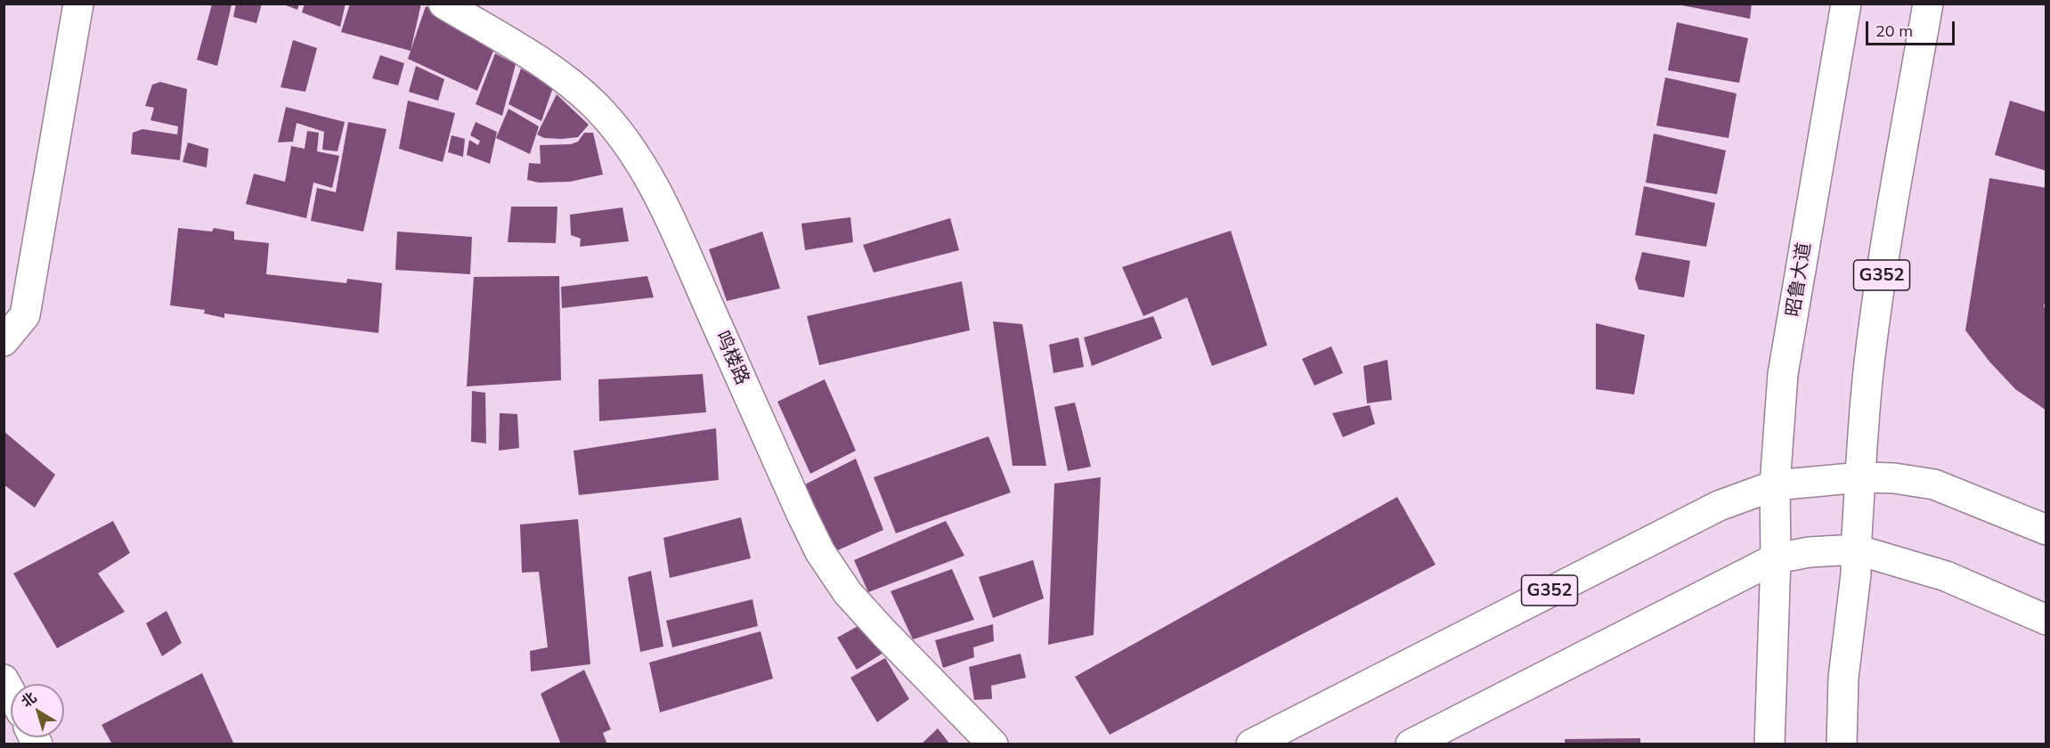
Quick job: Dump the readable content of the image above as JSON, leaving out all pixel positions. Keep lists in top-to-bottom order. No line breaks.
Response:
{"streets":{"main road":["G352","昭鲁大道","鸣楼路"]},"crossings":[["G352","昭鲁大道"]],"scale_bar":"20 m","north":"top left"}
